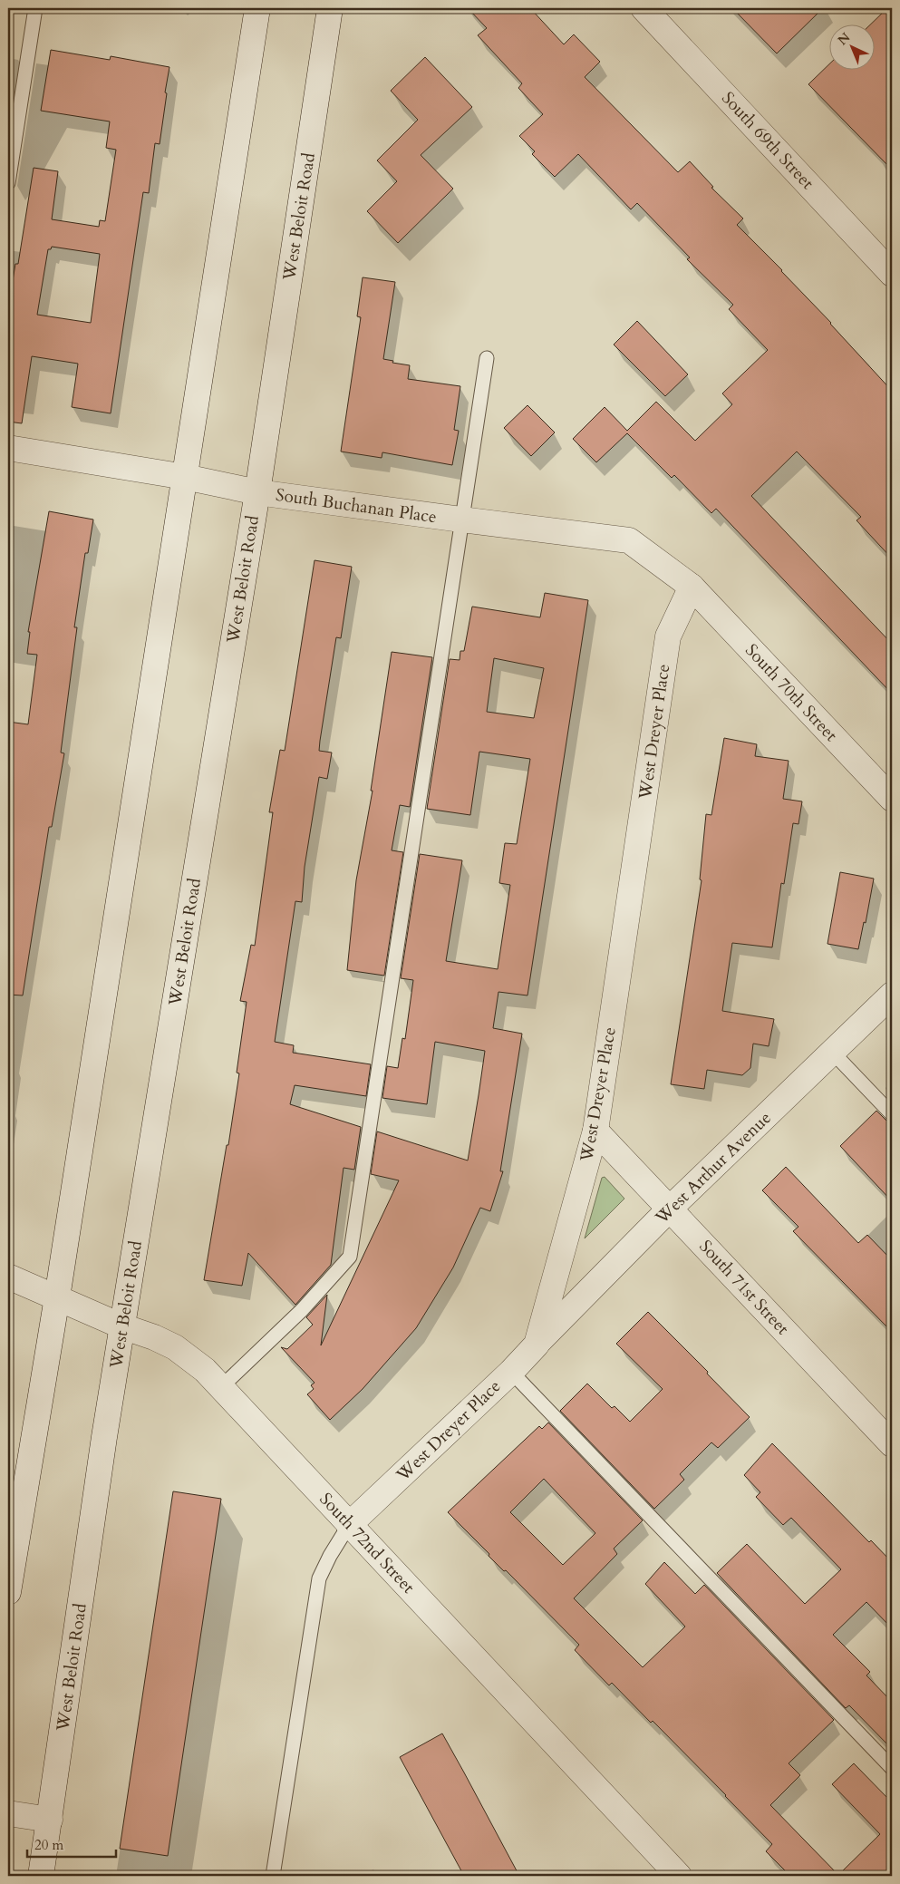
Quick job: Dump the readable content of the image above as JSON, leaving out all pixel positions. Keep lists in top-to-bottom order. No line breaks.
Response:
{"streets":{"street":["South 69th Street","West Beloit Road","South Buchanan Place","South 70th Street","West Dreyer Place","West Arthur Avenue","South 71st Street","South 72nd Street"]},"crossings":[["West Beloit Road","South Buchanan Place"],["West Beloit Road","South 72nd Street"],["South Buchanan Place","South 70th Street"],["South Buchanan Place","West Dreyer Place"],["South 70th Street","West Dreyer Place"],["West Dreyer Place","West Arthur Avenue"],["West Dreyer Place","South 71st Street"],["West Dreyer Place","South 72nd Street"],["West Arthur Avenue","South 71st Street"]],"scale_bar":"20 m","north":"top left"}
